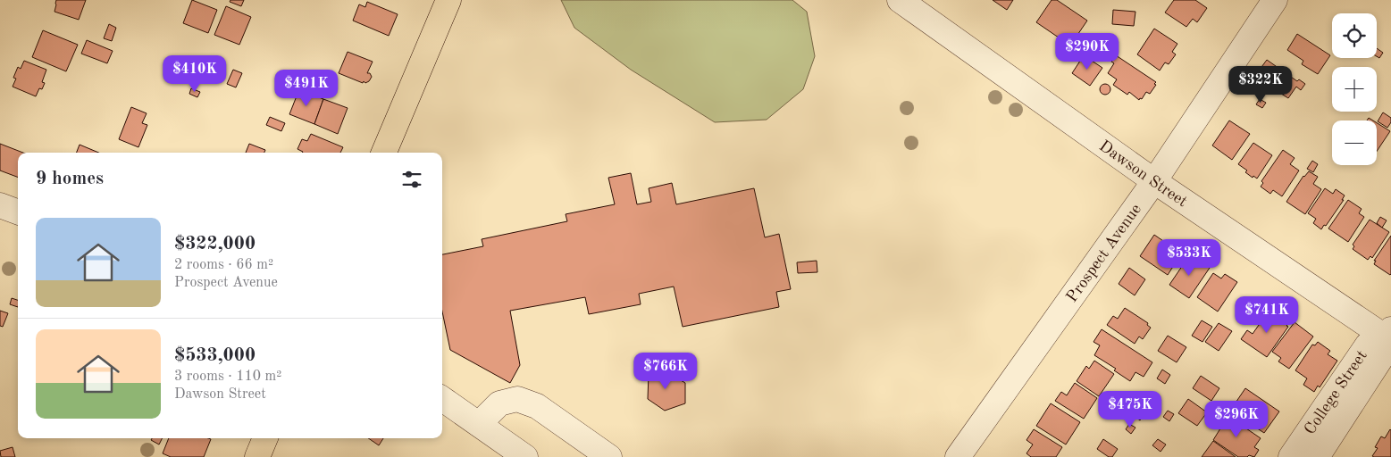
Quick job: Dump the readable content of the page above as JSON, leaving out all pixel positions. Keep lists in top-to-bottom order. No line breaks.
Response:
{"streets":{"street":["Dawson Street","Prospect Avenue","College Street"]},"crossings":[["Dawson Street","Prospect Avenue"],["Dawson Street","College Street"]],"page":{"map_buttons":["+","−"],"price":["$290K","$410K","$322K","$491K","$533K","$741K","$766K","$475K","$296K"],"heading":"9 homes","list":[{"name":"$322,000","note":"2 rooms · 66 m² · Prospect Avenue"},{"name":"$533,000","note":"3 rooms · 110 m² · Dawson Street"}]}}
